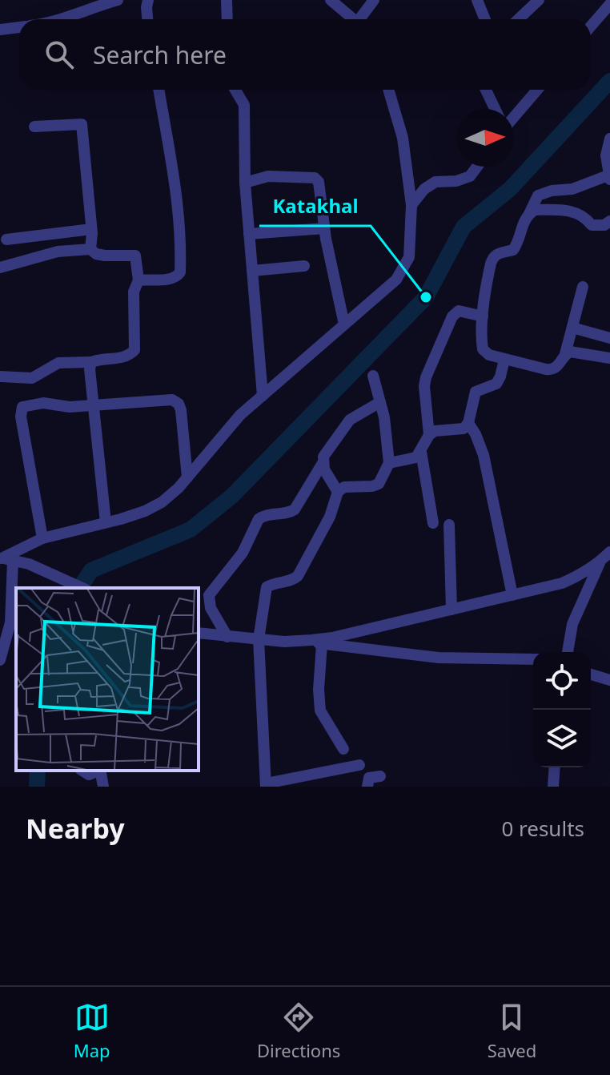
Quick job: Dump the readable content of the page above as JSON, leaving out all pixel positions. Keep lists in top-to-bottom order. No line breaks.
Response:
{"places":["Katakhal"],"north":"right","page":{"search":"Search here","heading":["Nearby","0 results"],"nav":["Map","Directions","Saved"]}}
